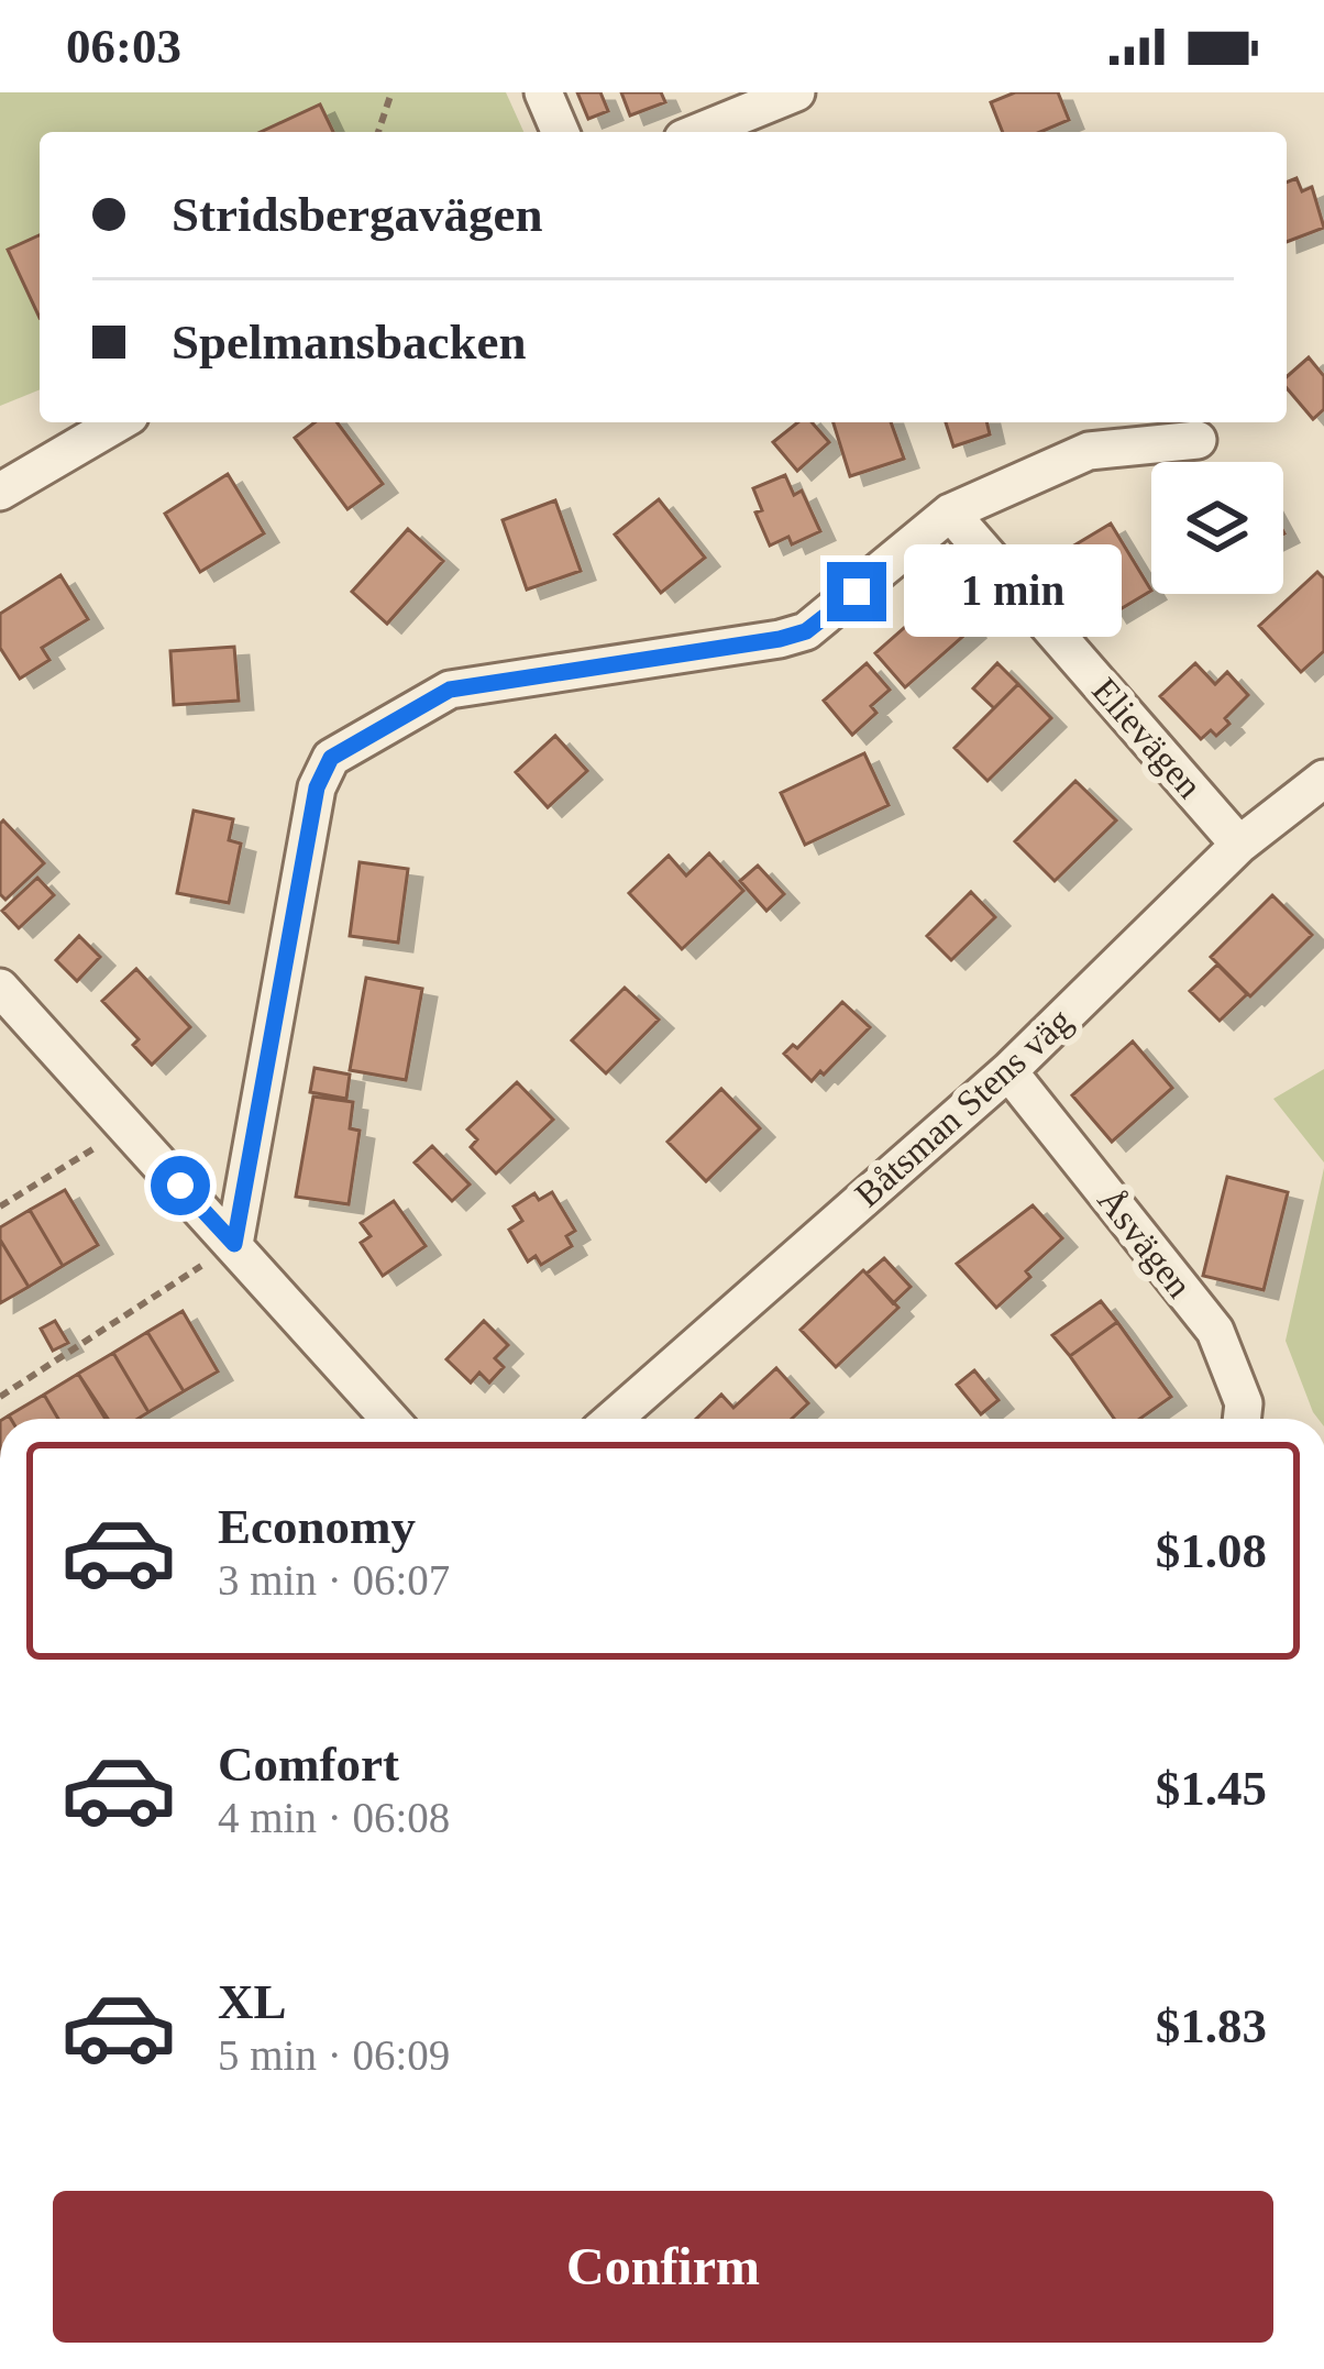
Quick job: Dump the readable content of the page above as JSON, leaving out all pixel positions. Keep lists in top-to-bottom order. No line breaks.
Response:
{"streets":{"street":["Elievägen","Båtsman Stens väg","Åsvägen"]},"crossings":[["Elievägen","Båtsman Stens väg"],["Båtsman Stens väg","Åsvägen"]],"page":{"status":"06:03","banner":["Stridsbergavägen","Spelmansbacken"],"bubble":"1 min","list":[{"name":"Economy","note":"3 min · 06:07","value":"$1.08"},{"name":"Comfort","note":"4 min · 06:08","value":"$1.45"},{"name":"XL","note":"5 min · 06:09","value":"$1.83"}],"buttons":"Confirm"}}
